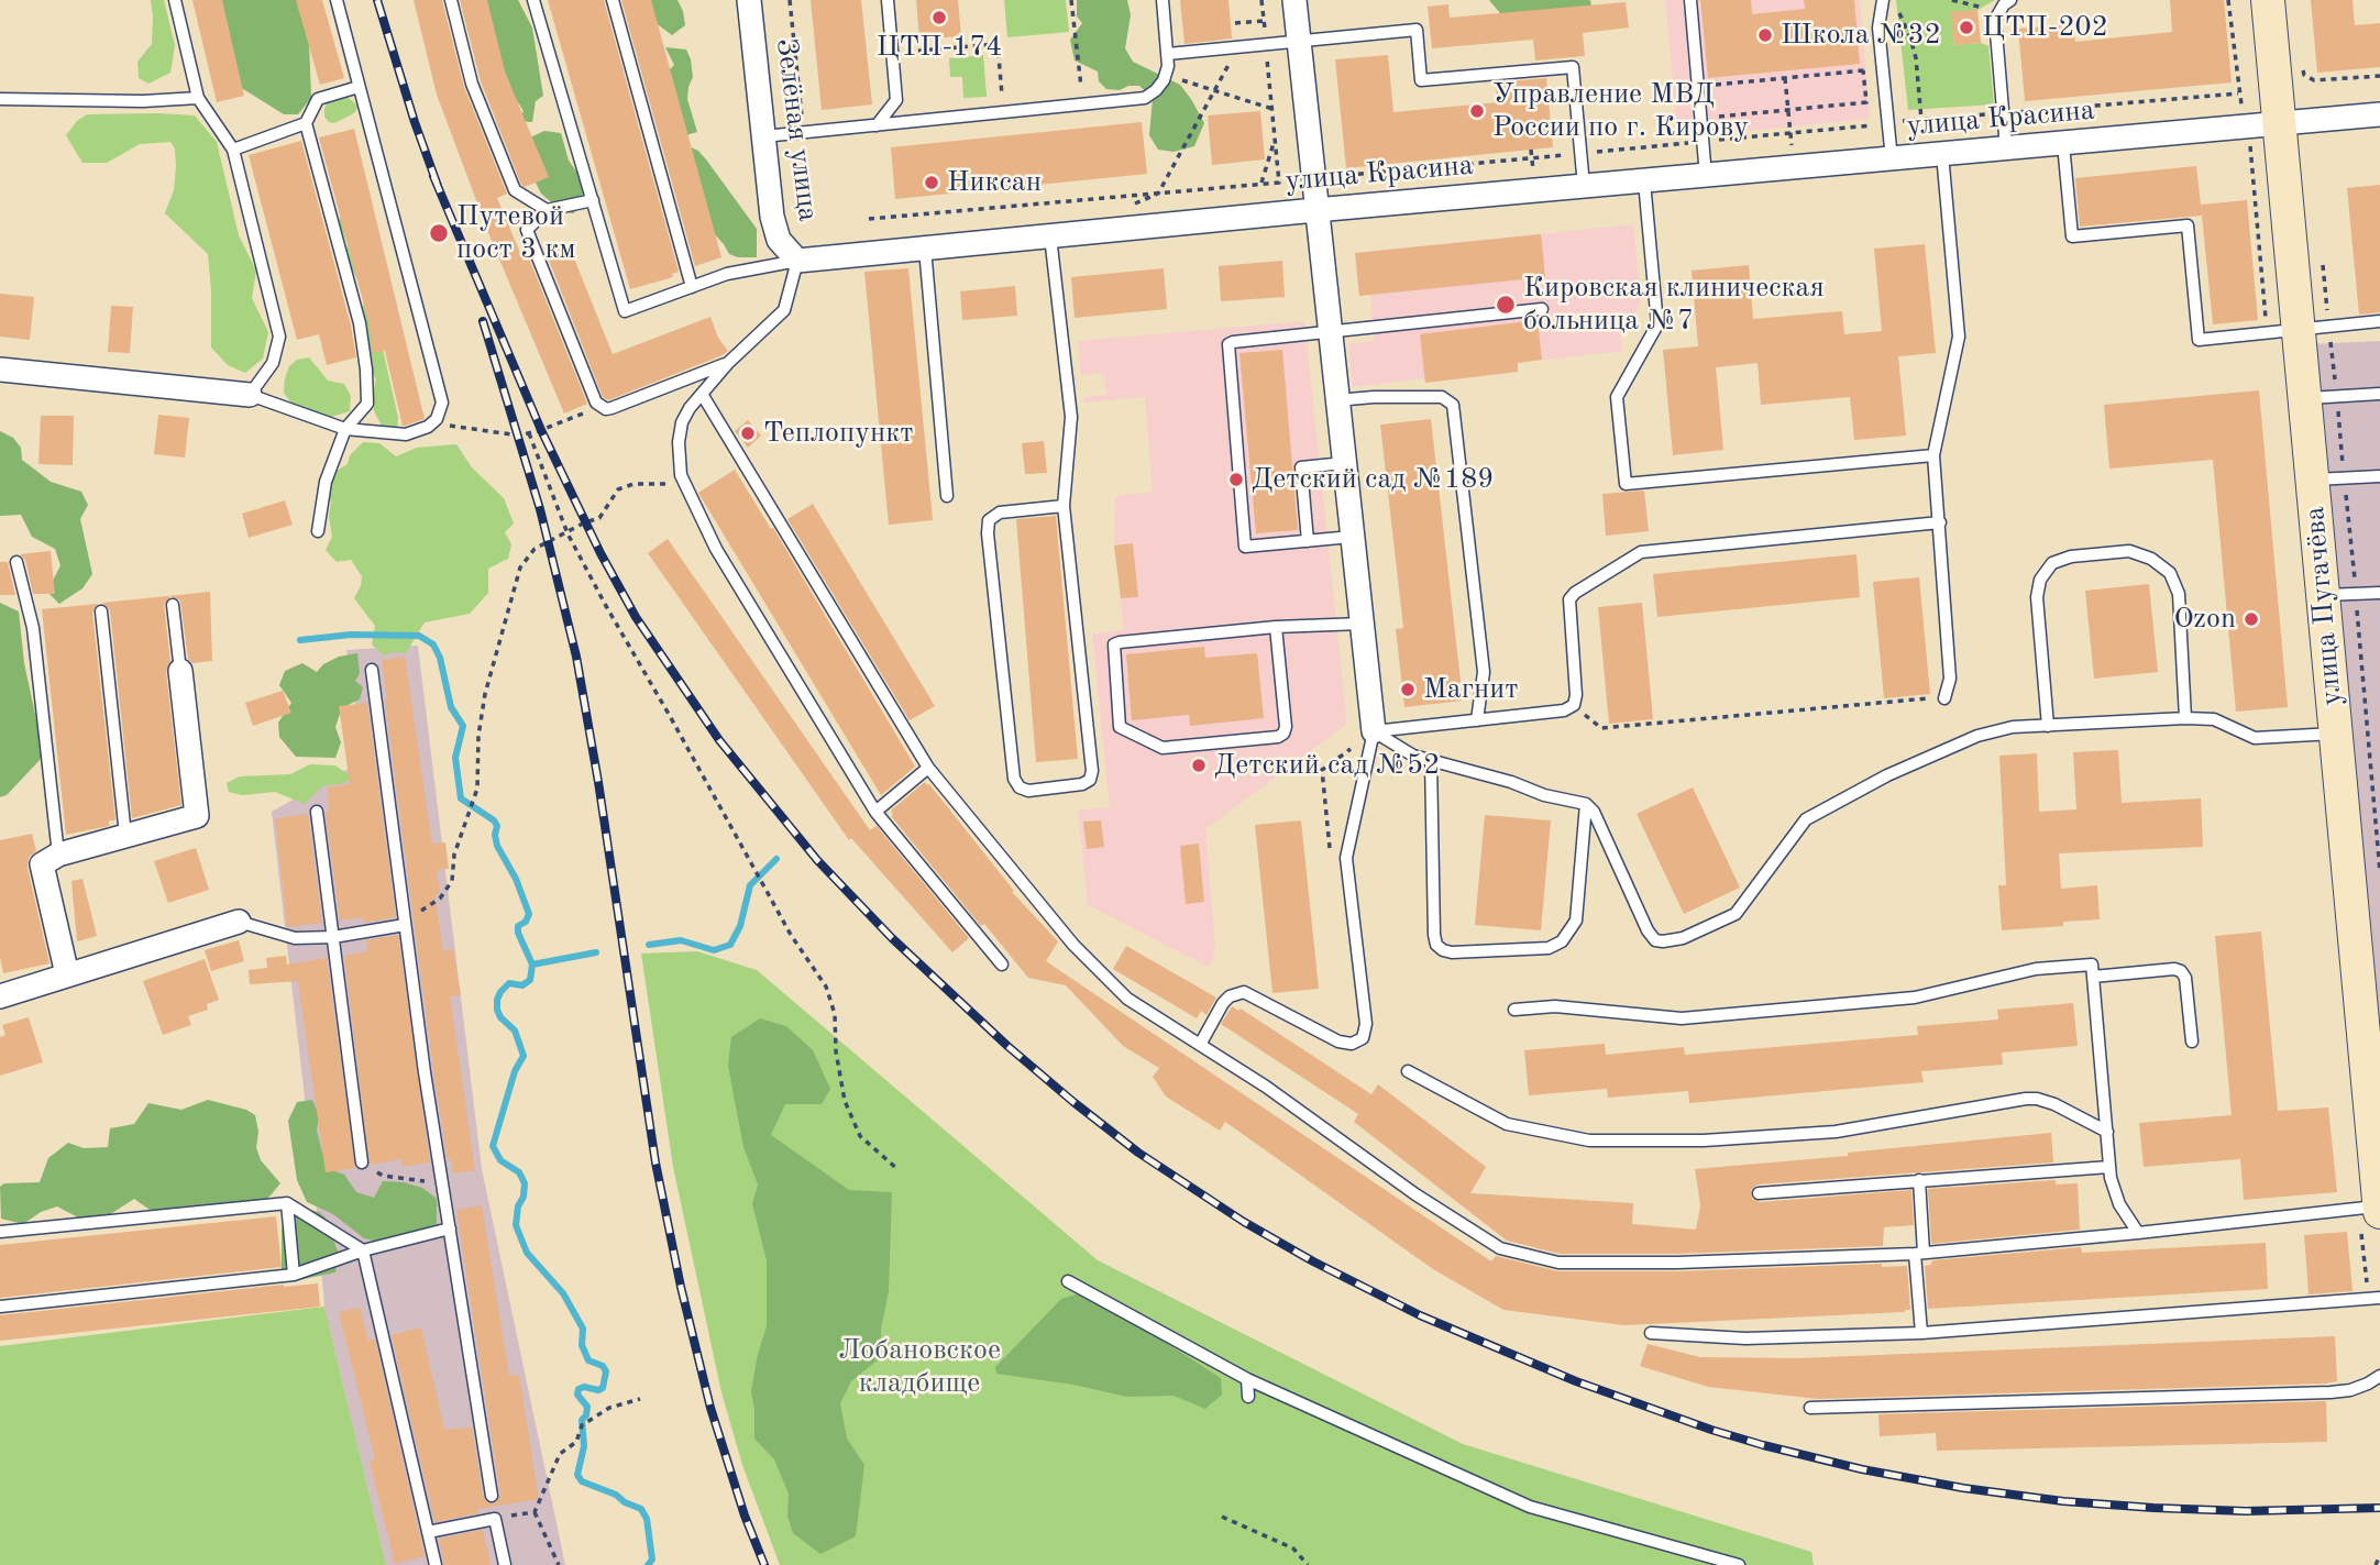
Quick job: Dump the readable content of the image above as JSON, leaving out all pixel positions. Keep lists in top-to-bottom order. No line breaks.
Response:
{"streets":{"street":["улица Красина","Зелёная улица","улица Пугачёва"]},"crossings":[["улица Красина","Зелёная улица"],["улица Красина","улица Пугачёва"]],"parks":["Лобановское кладбище"],"places":["ЦТП-174","ЦТП-202","Школа №32","Управление МВД России по г. Кирову","Никсан","Путевой пост 3 км","Кировская клиническая больница №7","Теплопункт","Детский сад №189","Ozon","Магнит","Детский сад №52"]}
